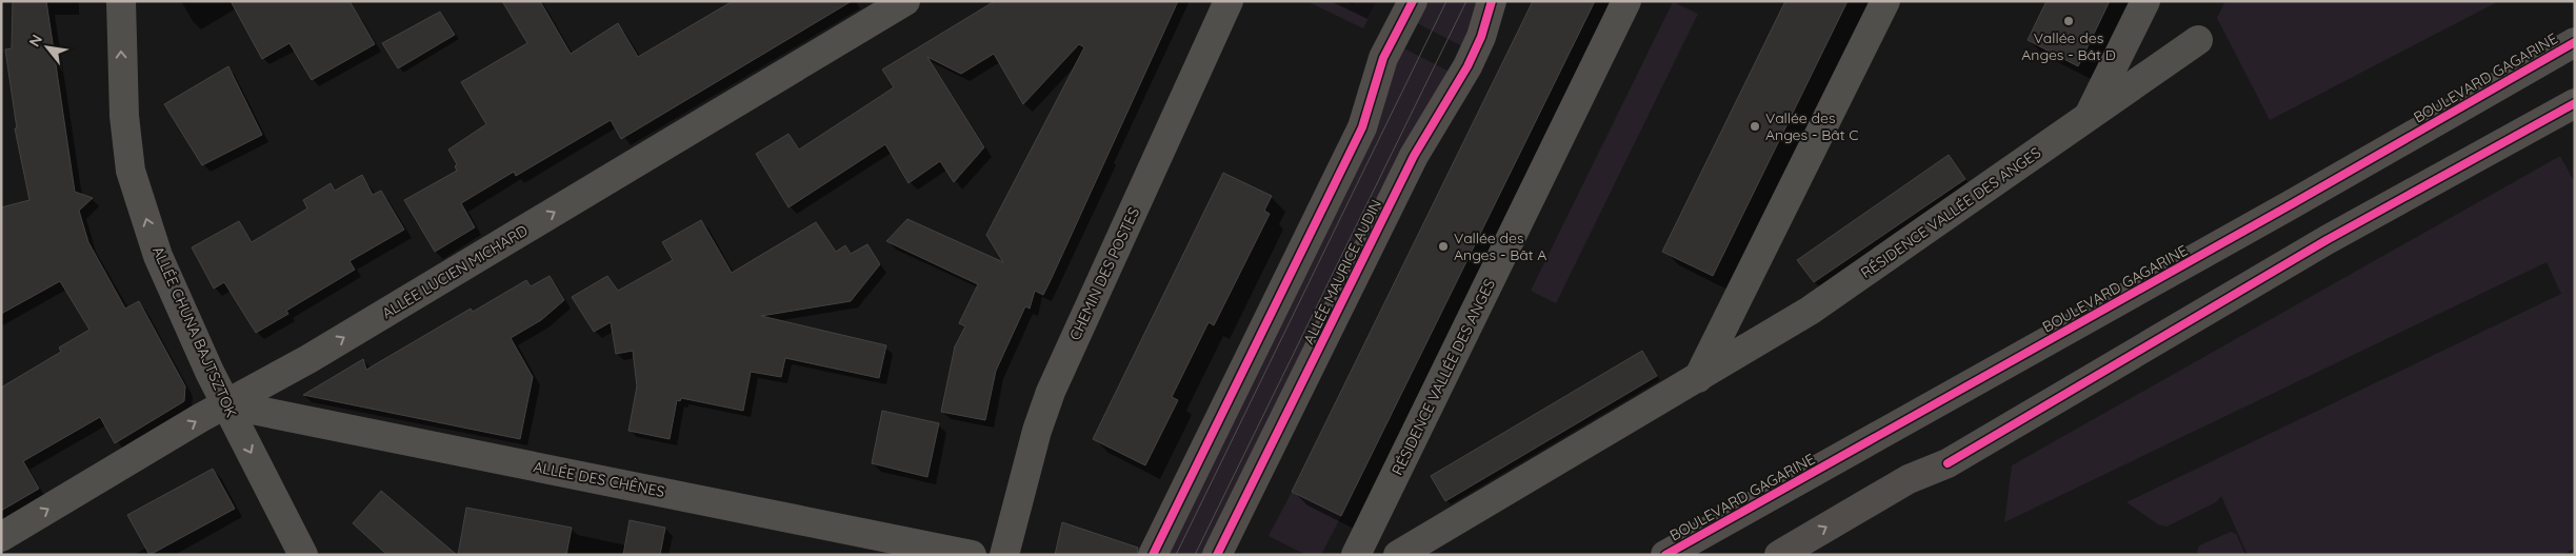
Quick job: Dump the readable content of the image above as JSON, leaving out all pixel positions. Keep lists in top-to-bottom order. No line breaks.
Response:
{"streets":{"main road":["BOULEVARD GAGARINE","ALLÉE MAURICE AUDIN"],"street":["RÉSIDENCE VALLÉE DES ANGES","ALLÉE LUCIEN MICHARD","CHEMIN DES POSTES","ALLÉE CHUNA BAJTSZTOK","ALLÉE DES CHÊNES"]},"crossings":[["ALLÉE LUCIEN MICHARD","ALLÉE CHUNA BAJTSZTOK"],["ALLÉE LUCIEN MICHARD","ALLÉE DES CHÊNES"],["ALLÉE CHUNA BAJTSZTOK","ALLÉE DES CHÊNES"]],"one_way":["ALLÉE LUCIEN MICHARD"],"places":["Vallée des Anges - Bât D","Vallée des Anges - Bât C","Vallée des Anges - Bât A"],"north":"top left"}
